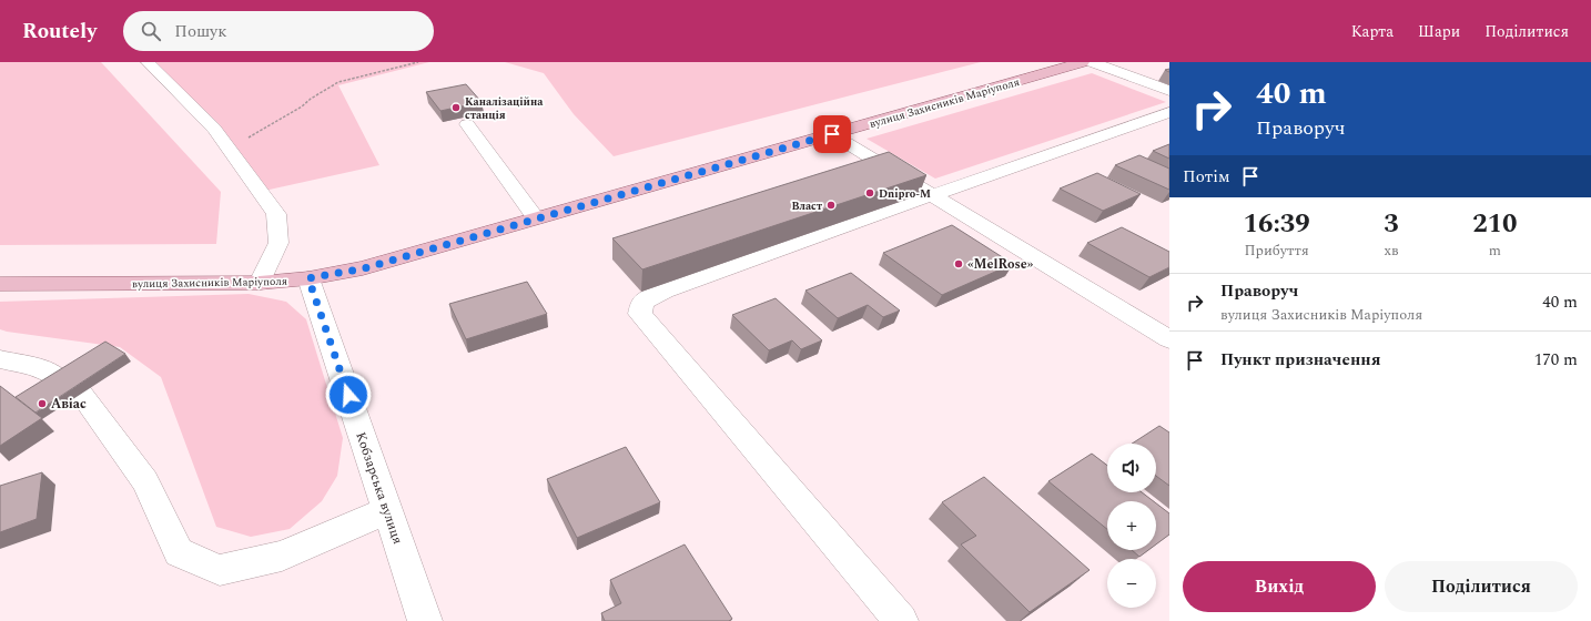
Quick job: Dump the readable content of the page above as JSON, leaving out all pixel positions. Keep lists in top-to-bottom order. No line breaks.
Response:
{"streets":{"main road":["вулиця Захисників Маріуполя"],"street":["Кобзарська вулиця"]},"crossings":[["вулиця Захисників Маріуполя","Кобзарська вулиця"]],"places":["Каналізаційна станція","Dnipro-M","Власт","«MelRose»","Авіас"],"page":{"header":"Routely","search":"Пошук","nav":["Карта","Шари","Поділитися"],"turn":["40 m","Праворуч"],"then":"Потім","eta":["16:39","Прибуття","3","хв","210","m"],"list":[{"name":"Праворуч","note":"вулиця Захисників Маріуполя","value":"40 m"},{"name":"Пункт призначення","value":"170 m"}],"map_buttons":["+","−"],"buttons":["Вихід","Поділитися"]}}
